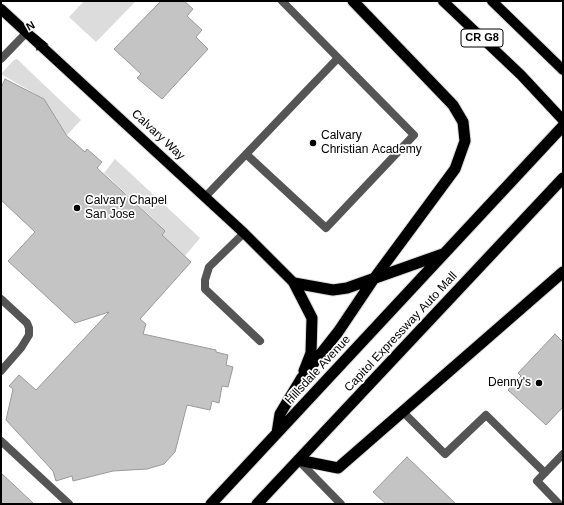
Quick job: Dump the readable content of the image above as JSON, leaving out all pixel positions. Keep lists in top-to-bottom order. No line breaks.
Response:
{"streets":{"highway":["Capitol Expressway Auto Mall","Hillsdale Avenue"],"main road":["CR G8","Calvary Way"]},"crossings":[["Capitol Expressway Auto Mall","Hillsdale Avenue"]],"places":["Calvary Christian Academy","Calvary Chapel San Jose","Denny's"],"north":"top left"}
